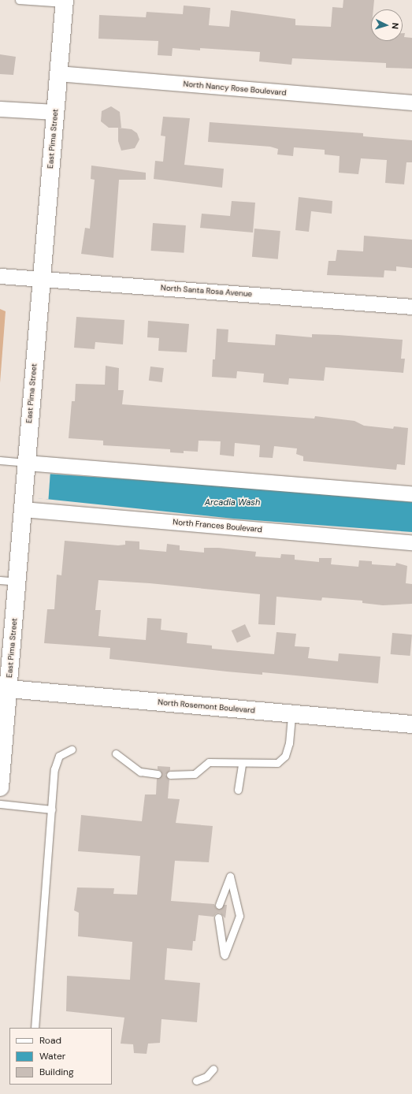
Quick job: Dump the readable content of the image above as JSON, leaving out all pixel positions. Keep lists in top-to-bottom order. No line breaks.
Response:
{"streets":{"street":["North Nancy Rose Boulevard","East Pima Street","North Santa Rosa Avenue","North Frances Boulevard","North Rosemont Boulevard"]},"crossings":[["North Nancy Rose Boulevard","East Pima Street"],["East Pima Street","North Santa Rosa Avenue"],["East Pima Street","North Frances Boulevard"],["East Pima Street","North Rosemont Boulevard"]],"water":["Arcadia Wash"],"legend":["Road","Water","Building"],"north":"right"}
